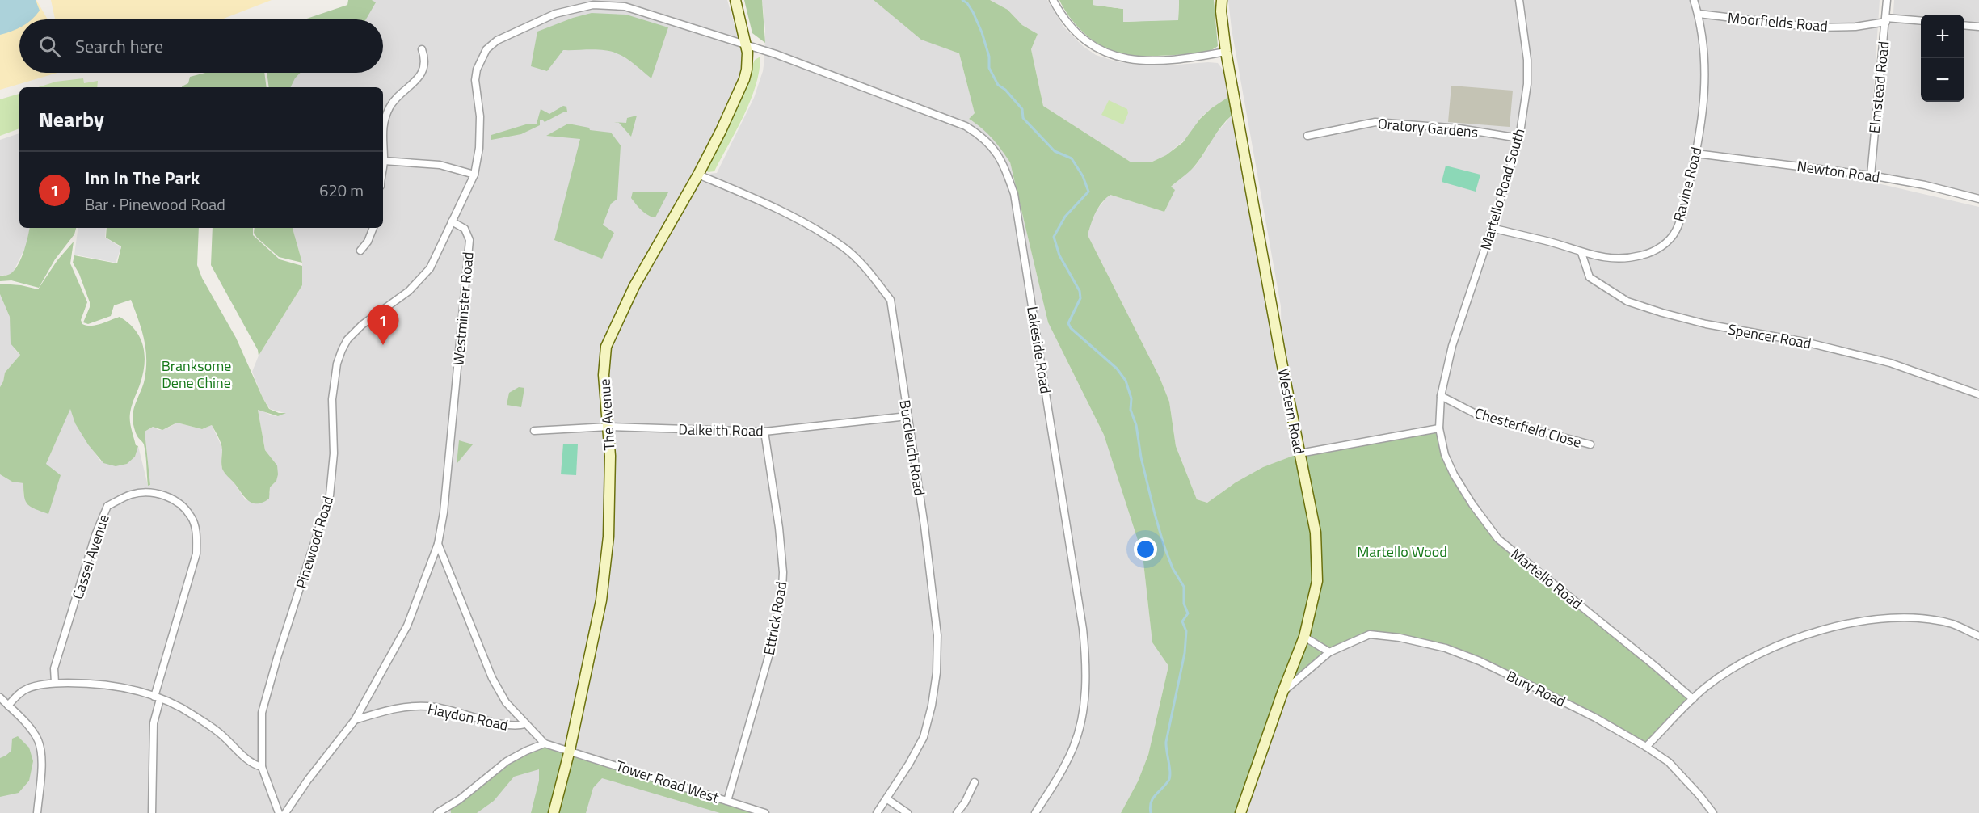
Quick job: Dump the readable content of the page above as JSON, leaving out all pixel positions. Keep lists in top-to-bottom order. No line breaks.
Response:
{"streets":{"main road":["Western Road","The Avenue"],"street":["Moorfields Road","Elmstead Road","Oratory Gardens","Newton Road","Ravine Road","Martello Road South","Westminster Road","Spencer Road","Lakeside Road","Chesterfield Close","Dalkeith Road","Buccleuch Road","Pinewood Road","Cassel Avenue","Martello Road","Ettrick Road","Bury Road","Haydon Road","Tower Road West"]},"crossings":[["Moorfields Road","Elmstead Road"],["Moorfields Road","Ravine Road"],["Elmstead Road","Newton Road"],["Oratory Gardens","Martello Road South"],["Newton Road","Ravine Road"],["Ravine Road","Martello Road South"],["Ravine Road","Spencer Road"],["Martello Road South","Martello Road"],["Westminster Road","Pinewood Road"],["Westminster Road","Haydon Road"],["Lakeside Road","The Avenue"],["Western Road","Bury Road"],["The Avenue","Dalkeith Road"],["The Avenue","Buccleuch Road"],["The Avenue","Tower Road West"],["Chesterfield Close","Martello Road"],["Dalkeith Road","Buccleuch Road"],["Dalkeith Road","Ettrick Road"],["Ettrick Road","Tower Road West"]],"parks":["Branksome Dene Chine","Martello Wood"],"page":{"map_buttons":["+","−"],"search":"Search here","heading":"Nearby","list":[{"mark":"1","name":"Inn In The Park","note":"Bar · Pinewood Road","value":"620 m"}],"pins":"1"}}
